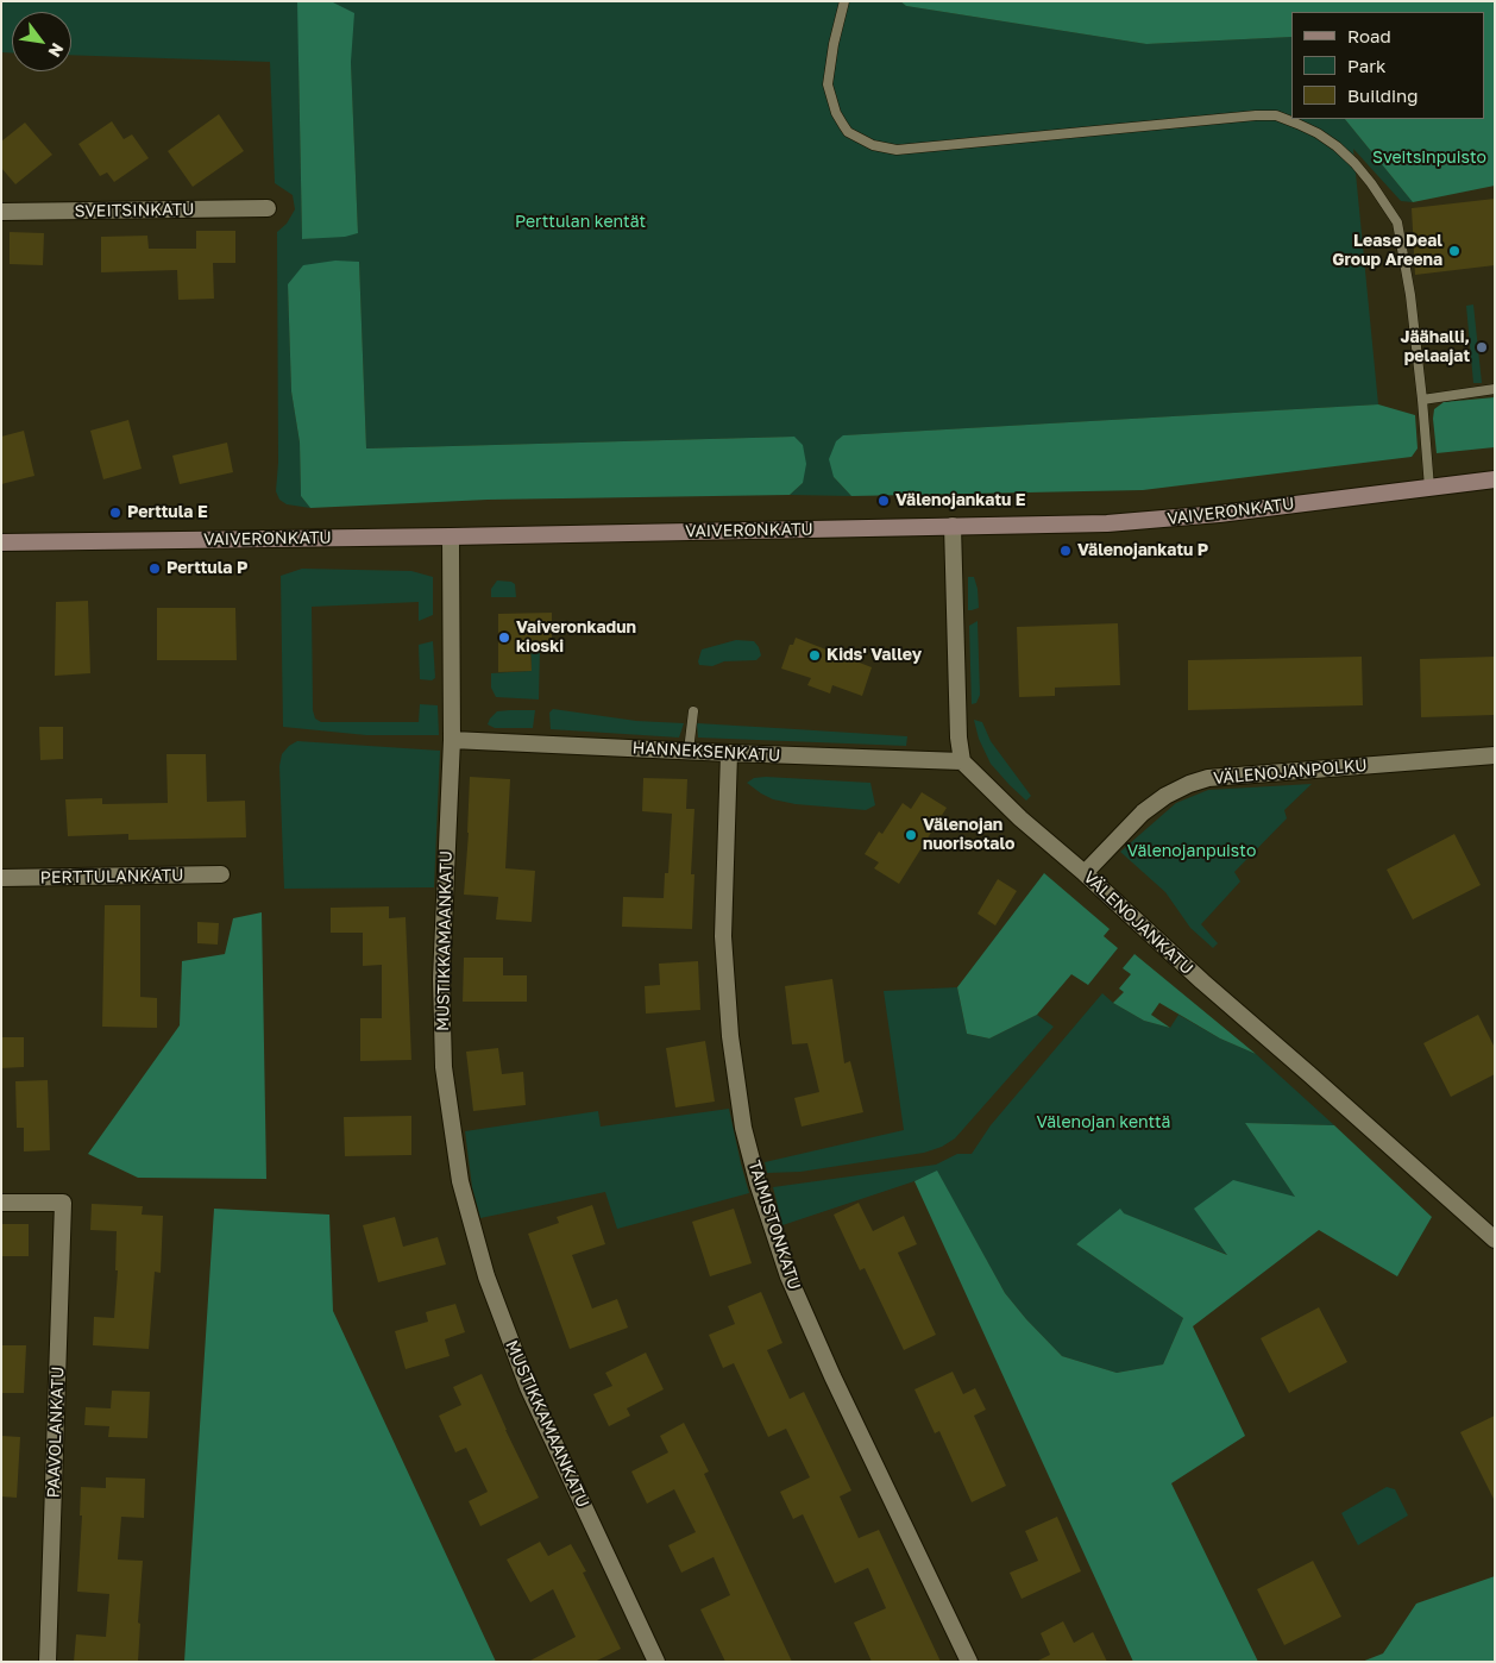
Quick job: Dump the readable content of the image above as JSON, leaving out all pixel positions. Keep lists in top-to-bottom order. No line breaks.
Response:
{"streets":{"main road":["VAIVERONKATU"],"street":["SVEITSINKATU","HANNEKSENKATU","VÄLENOJANPOLKU","PERTTULANKATU","VÄLENOJANKATU","MUSTIKKAMAANKATU","TAIMISTONKATU","PAAVOLANKATU"]},"crossings":[["VAIVERONKATU","MUSTIKKAMAANKATU"],["HANNEKSENKATU","VÄLENOJANKATU"],["HANNEKSENKATU","MUSTIKKAMAANKATU"],["HANNEKSENKATU","TAIMISTONKATU"],["VÄLENOJANPOLKU","VÄLENOJANKATU"]],"parks":["Sveitsinpuisto","Perttulan kentät","Välenojanpuisto","Välenojan kenttä"],"places":["Lease Deal Group Areena","Jäähalli, pelaajat","Välenojankatu E","Perttula E","Välenojankatu P","Perttula P","Vaiveronkadun kioski","Kids' Valley","Välenojan nuorisotalo"],"legend":["Road","Park","Building"],"north":"bottom right"}
